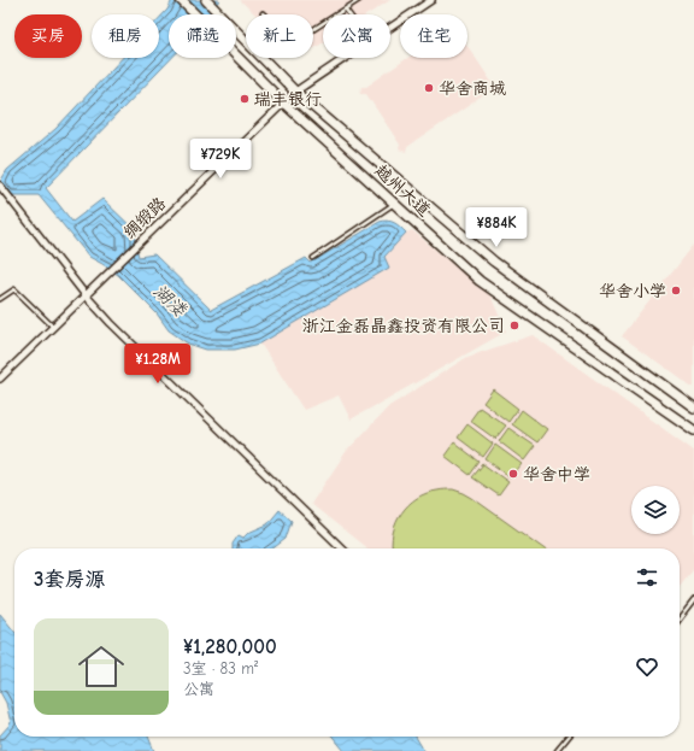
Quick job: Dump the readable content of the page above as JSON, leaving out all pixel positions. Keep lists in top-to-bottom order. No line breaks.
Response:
{"streets":{"main road":["越州大道"],"street":["绸缎路"]},"crossings":[["越州大道","绸缎路"]],"water":["湖溇"],"places":["华舍商城","瑞丰银行","华舍小学","浙江金磊晶鑫投资有限公司","华舍中学"],"page":{"chip":["买房","租房","筛选","新上","公寓","住宅"],"price":["¥729K","¥884K","¥1.28M"],"heading":"3套房源","list":[{"name":"¥1,280,000","note":"3室 · 83 m² · 公寓"}]}}
